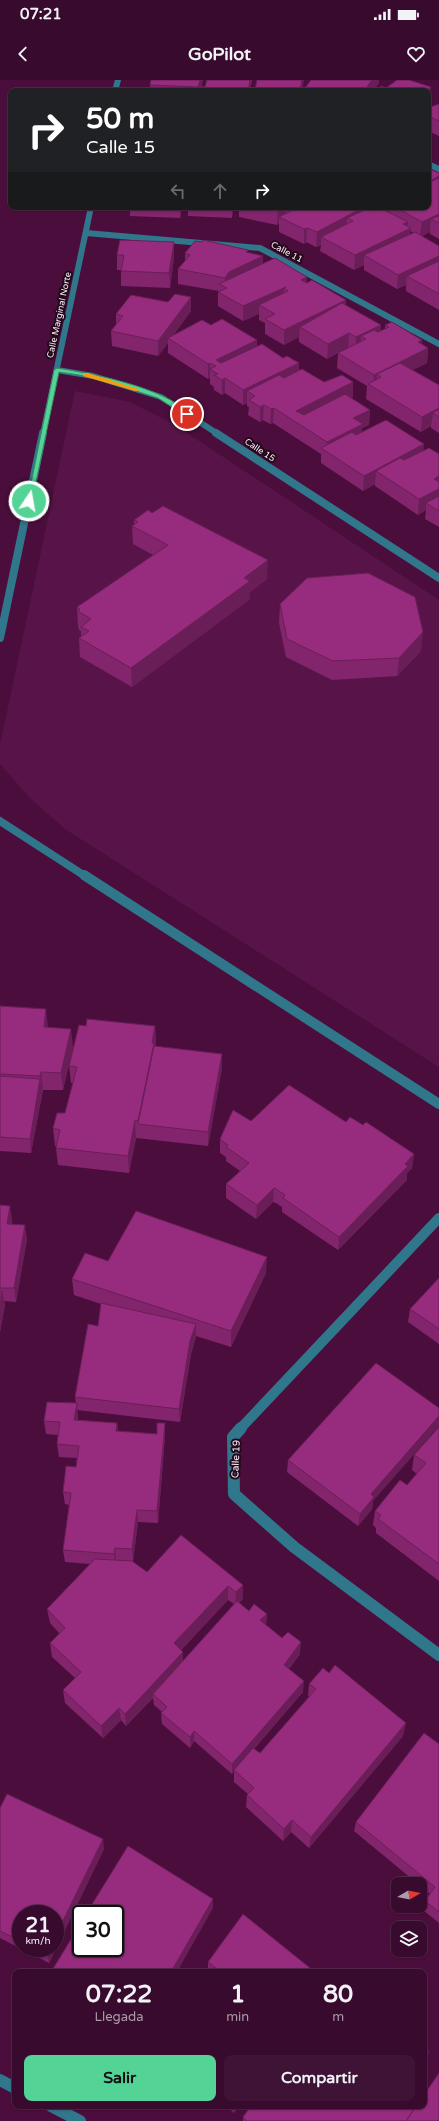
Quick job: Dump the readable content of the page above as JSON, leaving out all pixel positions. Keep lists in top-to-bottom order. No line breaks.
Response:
{"streets":{"street":["Calle 11","Calle Marginal Norte","Calle 15","Calle 19"]},"crossings":[["Calle 11","Calle Marginal Norte"],["Calle Marginal Norte","Calle 15"]],"north":"right","page":{"status":"07:21","header":"GoPilot","turn":["50 m","Calle 15"],"speed":"21 km/h","limit":"30","eta":["07:22","Llegada","1","min","80","m"],"buttons":["Salir","Compartir"]}}
